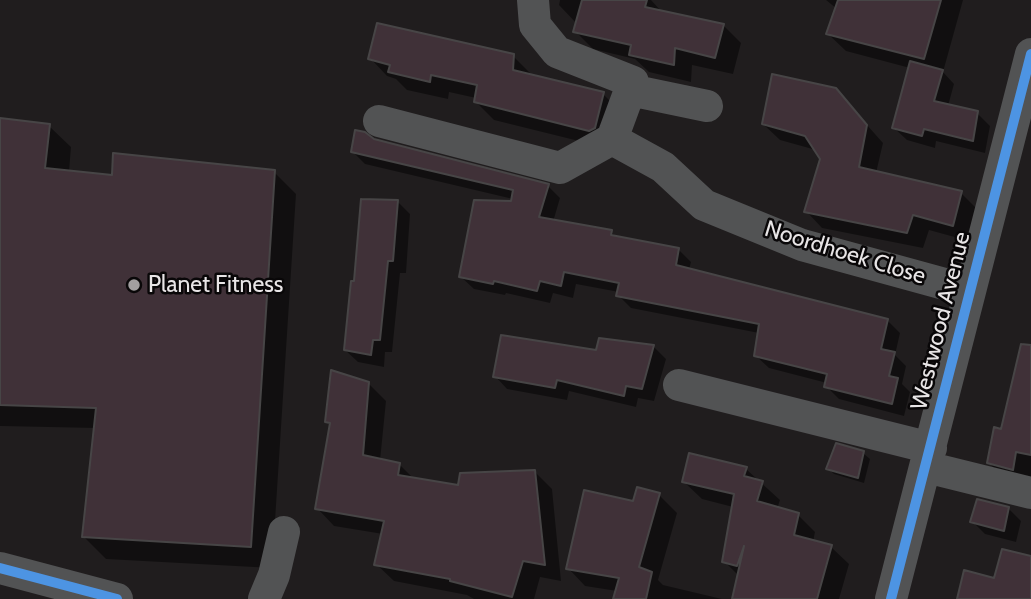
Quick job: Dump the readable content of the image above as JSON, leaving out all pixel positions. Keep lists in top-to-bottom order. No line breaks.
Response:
{"streets":{"street":["Noordhoek Close","Westwood Avenue"]},"crossings":[["Noordhoek Close","Westwood Avenue"]],"places":["Planet Fitness"]}
